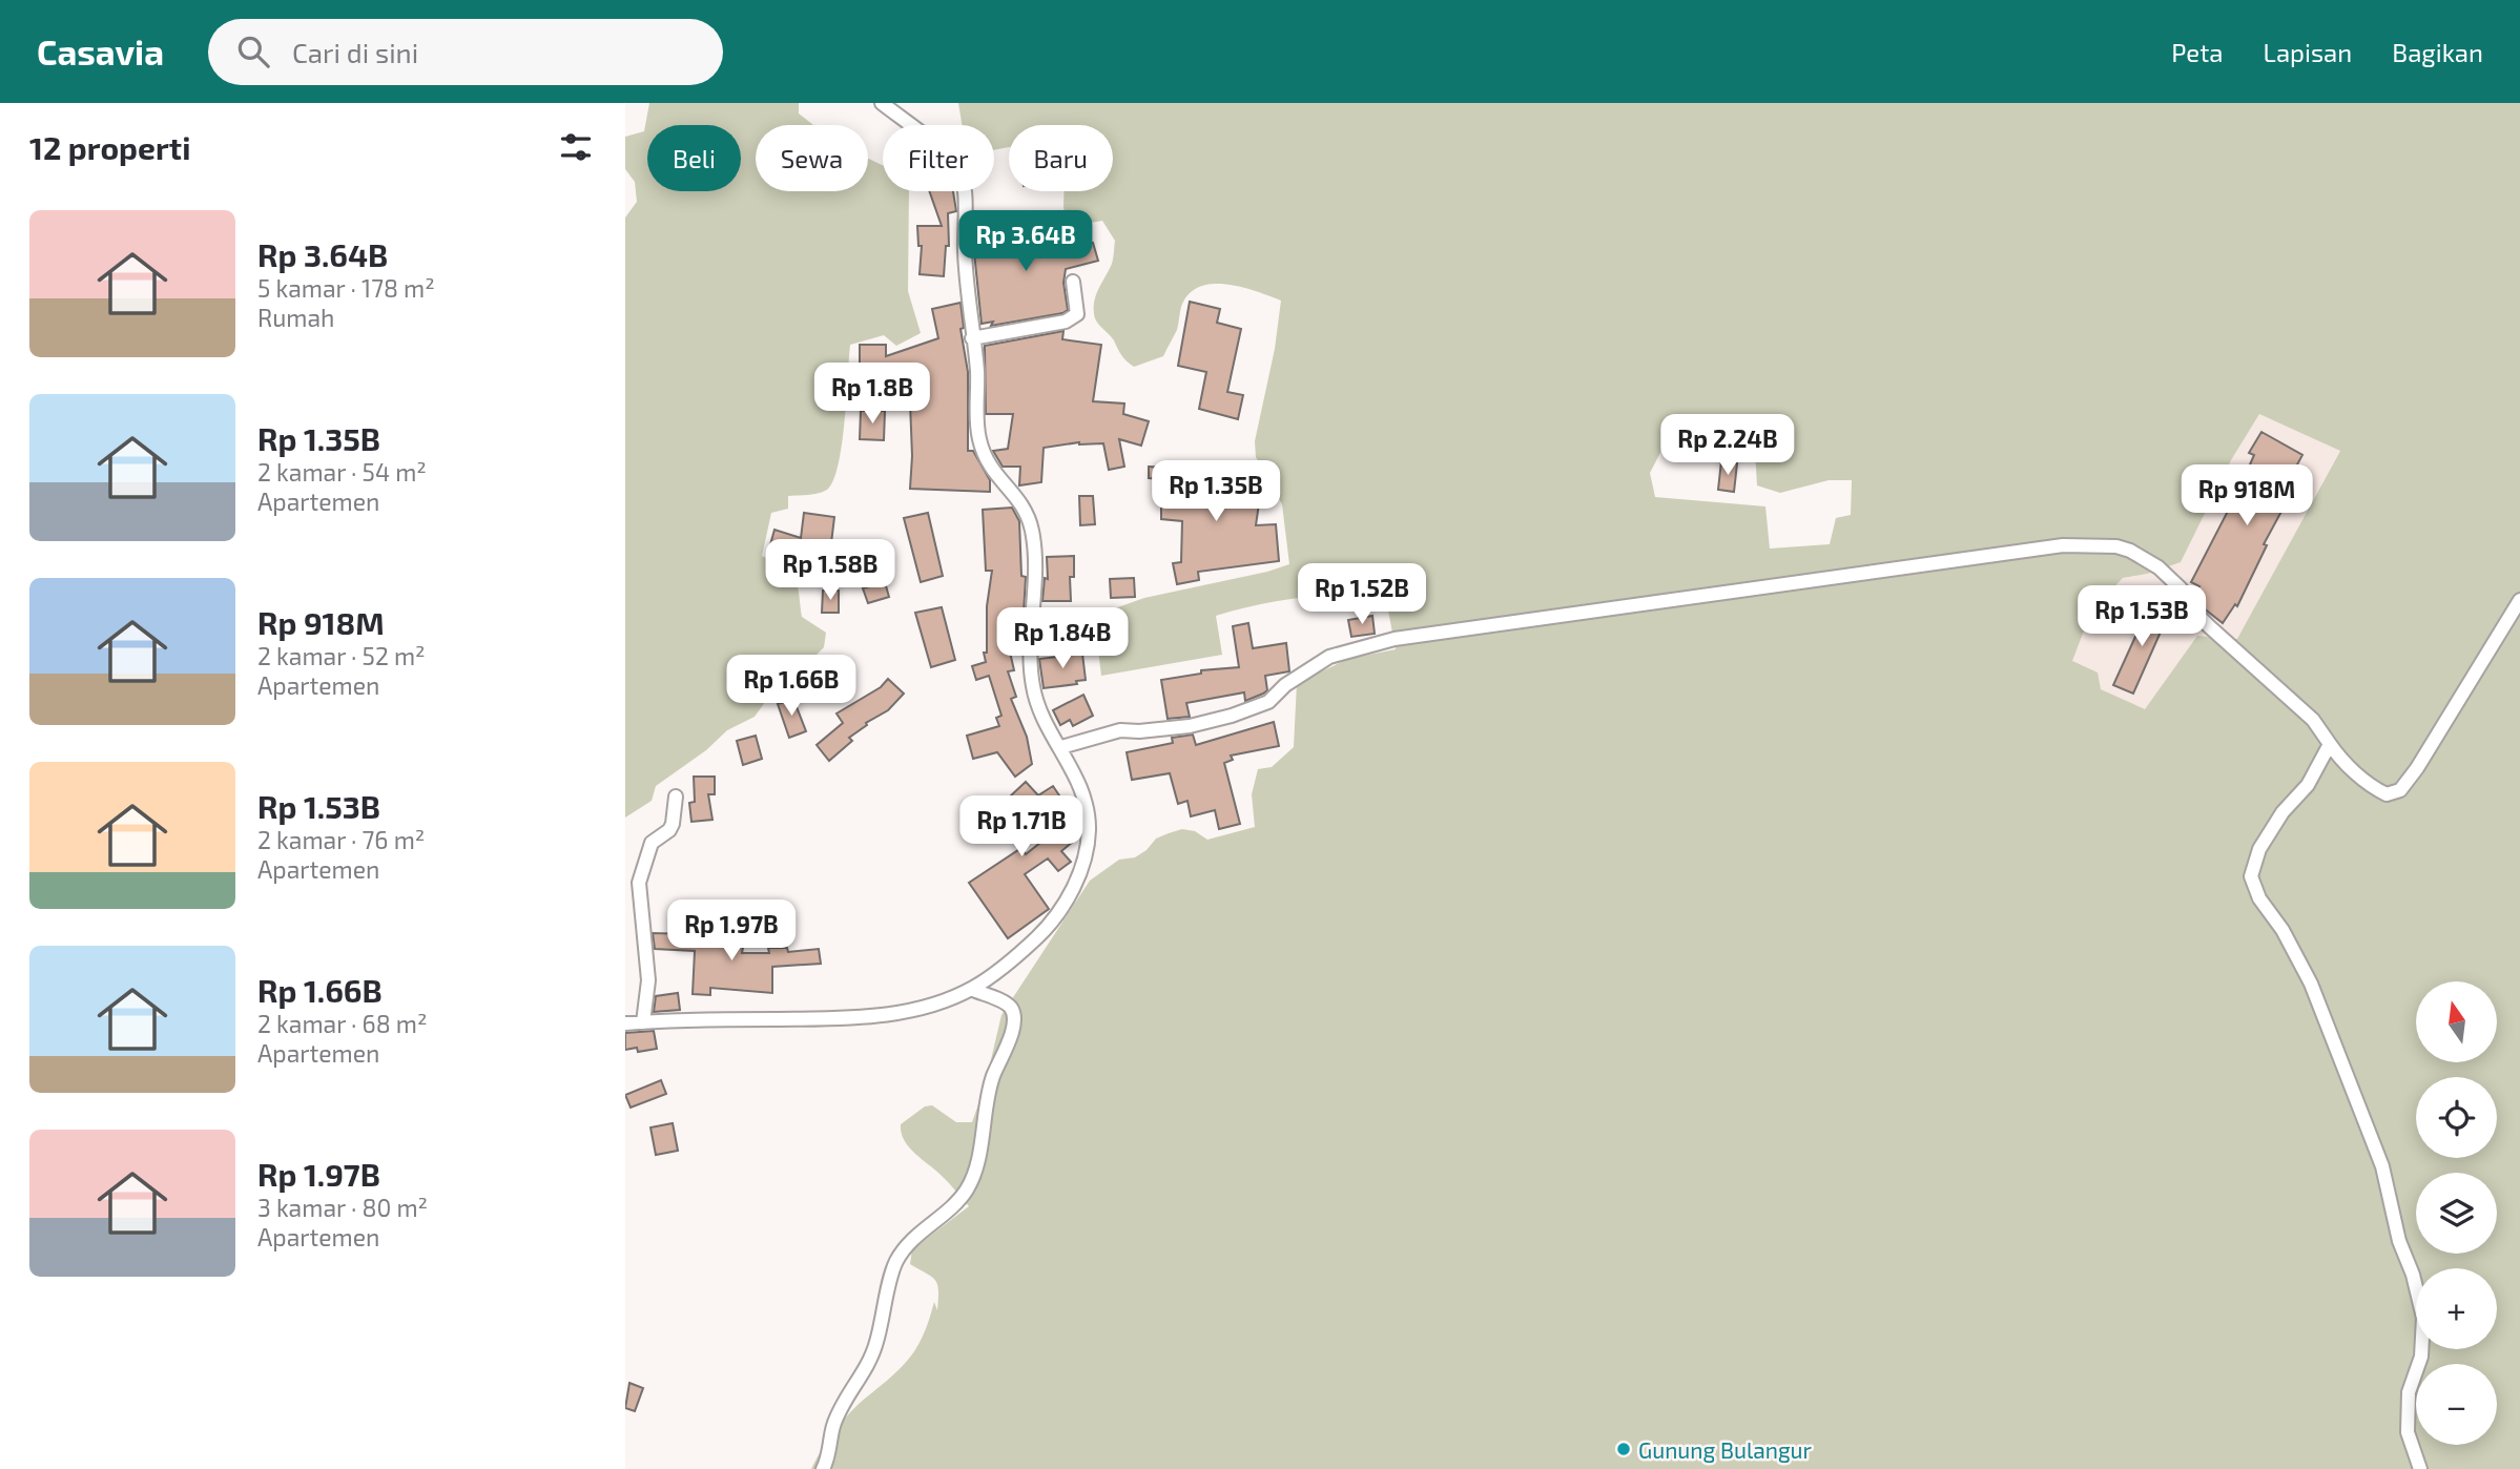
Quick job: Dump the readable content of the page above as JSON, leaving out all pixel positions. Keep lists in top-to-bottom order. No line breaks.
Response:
{"places":["Gunung Bulangur"],"north":"top","page":{"header":"Casavia","search":"Cari di sini","nav":["Peta","Lapisan","Bagikan"],"heading":"12 properti","chip":["Beli","Sewa","Filter","Baru"],"list":[{"name":"Rp 3.64B","note":"5 kamar · 178 m² · Rumah"},{"name":"Rp 1.35B","note":"2 kamar · 54 m² · Apartemen"},{"name":"Rp 918M","note":"2 kamar · 52 m² · Apartemen"},{"name":"Rp 1.53B","note":"2 kamar · 76 m² · Apartemen"},{"name":"Rp 1.66B","note":"2 kamar · 68 m² · Apartemen"},{"name":"Rp 1.97B","note":"3 kamar · 80 m² · Apartemen"}],"price":["Rp 3.64B","Rp 1.8B","Rp 2.24B","Rp 1.35B","Rp 918M","Rp 1.58B","Rp 1.52B","Rp 1.53B","Rp 1.84B","Rp 1.66B","Rp 1.71B","Rp 1.97B"],"map_buttons":["+","−"]}}
